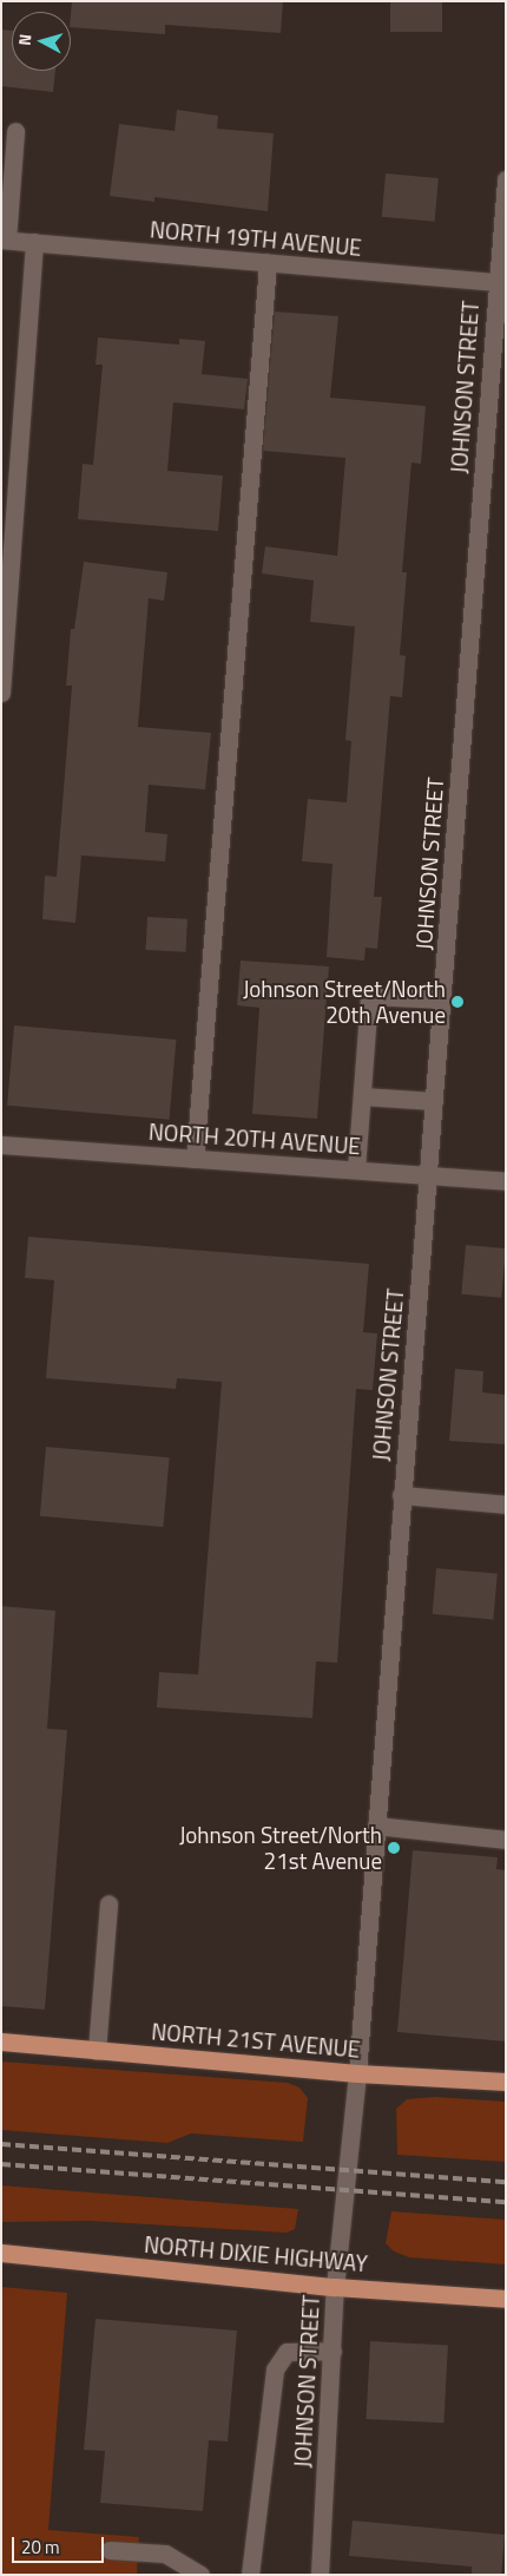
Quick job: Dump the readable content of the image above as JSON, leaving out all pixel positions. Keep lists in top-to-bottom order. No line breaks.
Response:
{"streets":{"main road":["NORTH 21ST AVENUE","NORTH DIXIE HIGHWAY"],"street":["NORTH 19TH AVENUE","JOHNSON STREET","NORTH 20TH AVENUE"]},"crossings":[["NORTH 19TH AVENUE","JOHNSON STREET"],["JOHNSON STREET","NORTH 20TH AVENUE"],["JOHNSON STREET","NORTH 21ST AVENUE"],["JOHNSON STREET","NORTH DIXIE HIGHWAY"]],"places":["Johnson Street/North 20th Avenue","Johnson Street/North 21st Avenue"],"scale_bar":"20 m","north":"left"}
